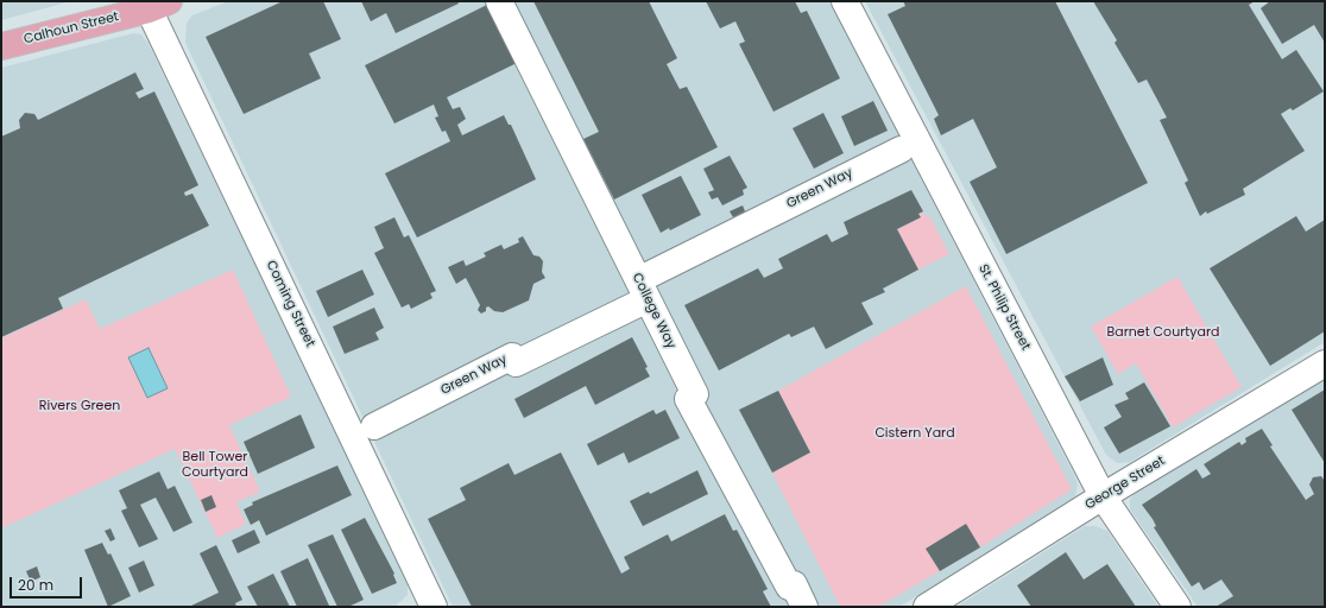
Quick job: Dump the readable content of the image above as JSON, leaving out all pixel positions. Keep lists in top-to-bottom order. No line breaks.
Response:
{"streets":{"main road":["Calhoun Street"],"street":["Green Way","Coming Street","St. Philip Street","College Way","George Street"]},"crossings":[["Calhoun Street","Coming Street"],["Green Way","College Way"],["St. Philip Street","George Street"]],"parks":["Barnet Courtyard","Rivers Green","Cistern Yard","Bell Tower Courtyard"],"scale_bar":"20 m"}
